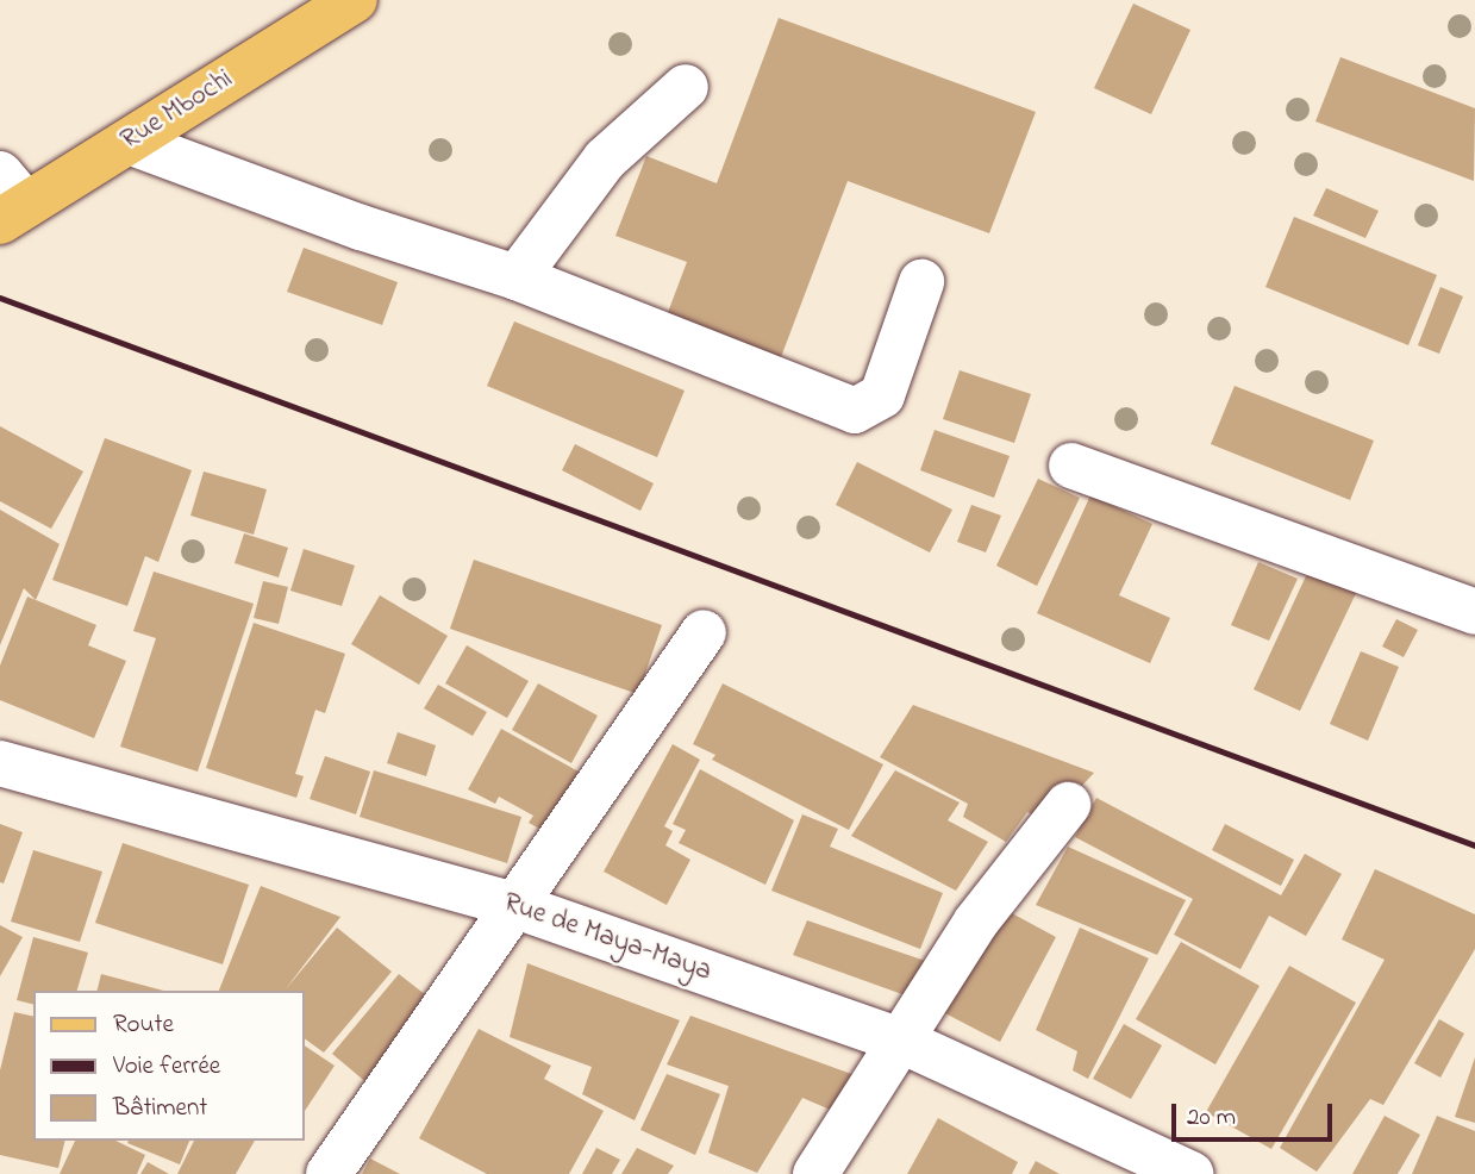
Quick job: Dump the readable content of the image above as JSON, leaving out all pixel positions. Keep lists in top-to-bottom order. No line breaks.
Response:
{"streets":{"main road":["Rue Mbochi"],"street":["Rue de Maya-Maya"]},"legend":["Route","Voie ferrée","Bâtiment"],"scale_bar":"20 m"}
